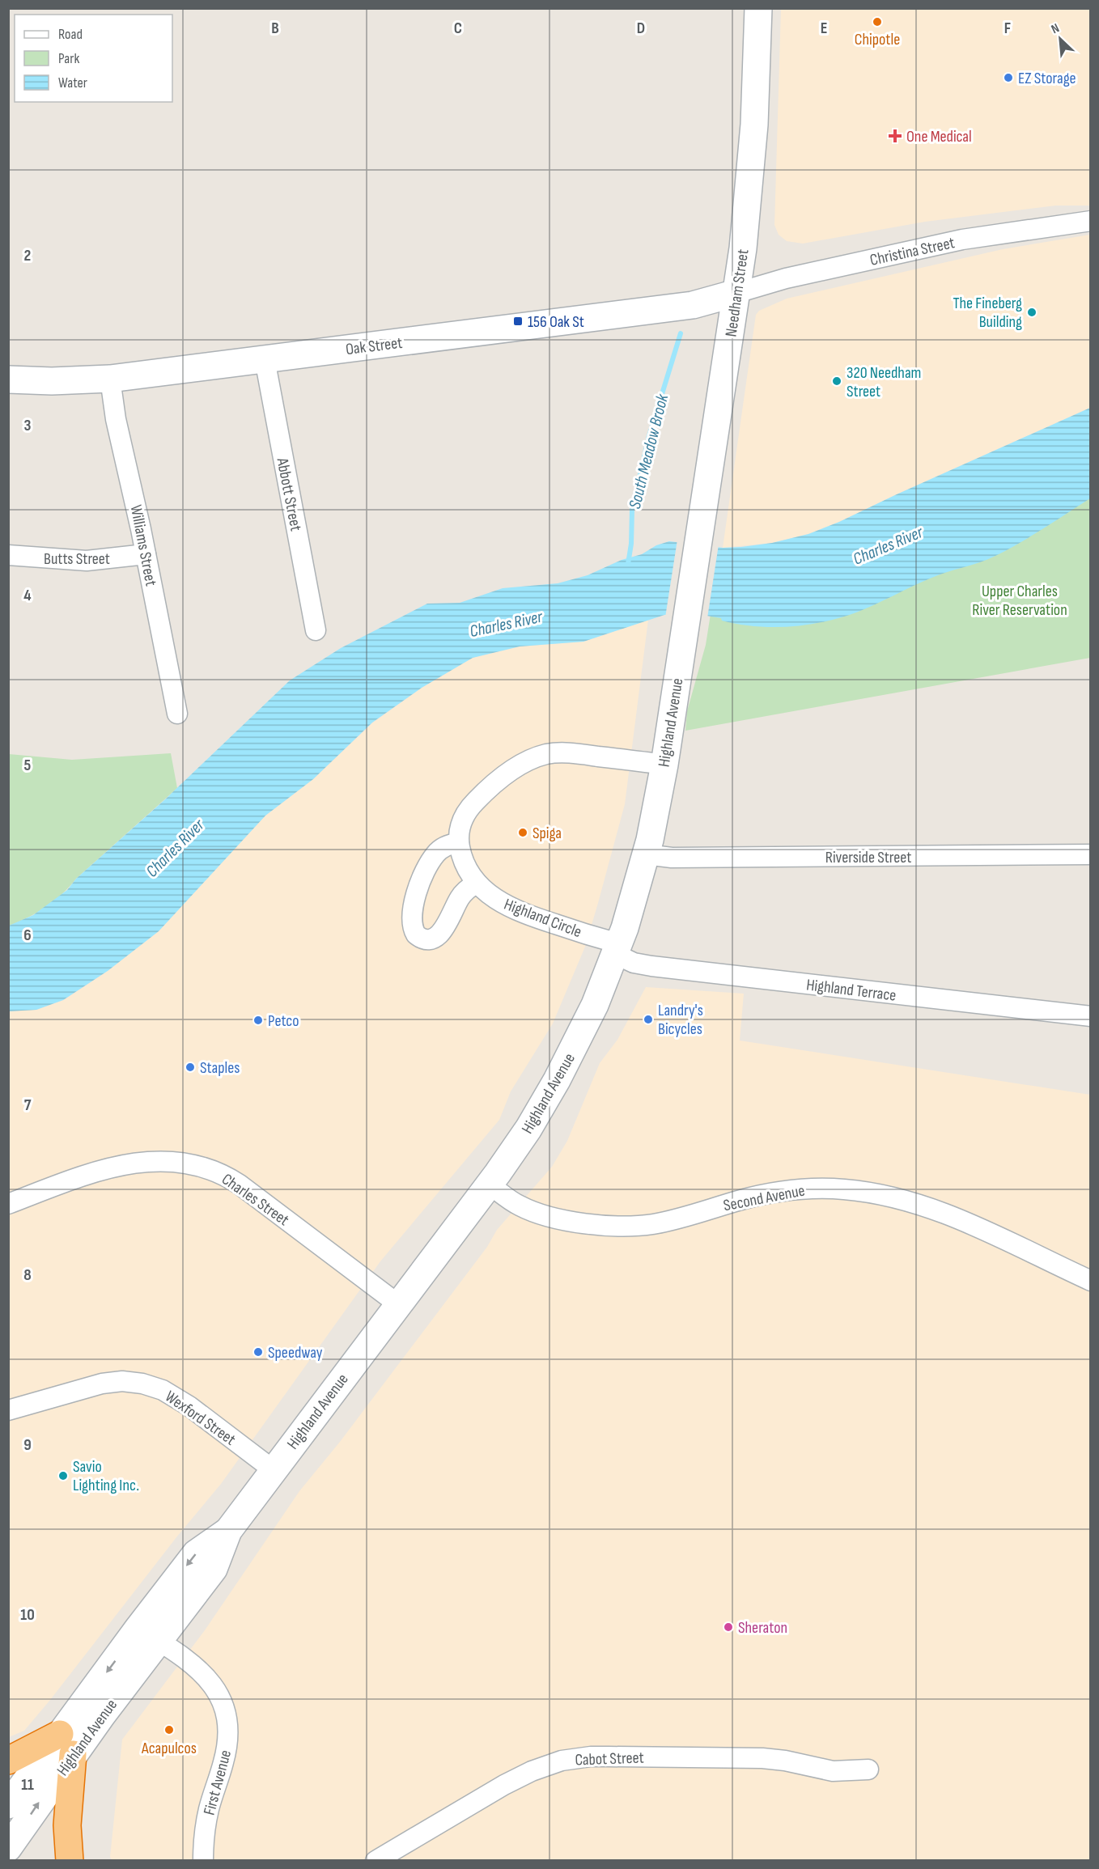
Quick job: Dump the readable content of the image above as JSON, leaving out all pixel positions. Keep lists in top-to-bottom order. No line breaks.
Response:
{"streets":{"main road":["Needham Street","Oak Street","Highland Avenue"],"street":["Christina Street","Abbott Street","Williams Street","Butts Street","Riverside Street","Highland Circle","Highland Terrace","Second Avenue","Charles Street","Wexford Street","Cabot Street","First Avenue"]},"crossings":[["Christina Street","Needham Street"],["Christina Street","Oak Street"],["Needham Street","Oak Street"],["Needham Street","Highland Avenue"],["Oak Street","Abbott Street"],["Oak Street","Williams Street"],["Williams Street","Butts Street"],["Highland Avenue","Riverside Street"],["Highland Avenue","Highland Circle"],["Highland Avenue","Highland Terrace"],["Highland Avenue","Second Avenue"],["Highland Avenue","Charles Street"],["Highland Avenue","Wexford Street"],["Highland Avenue","First Avenue"],["Highland Circle","Highland Terrace"]],"water":["South Meadow Brook","Charles River"],"parks":["Upper Charles River Reservation"],"places":{"other":["Chipotle","EZ Storage","The Fineberg Building","320 Needham Street","Spiga","Landry's Bicycles","Petco","Staples","Speedway","Savio Lighting Inc.","Sheraton","Acapulcos"],"health":["One Medical"],"transit":["156 Oak St"]},"legend":["Road","Park","Water"],"north":"top left","grid":{"columns":["B","C","D","E","F"],"rows":["2","3","4","5","6","7","8","9","10","11"]}}
